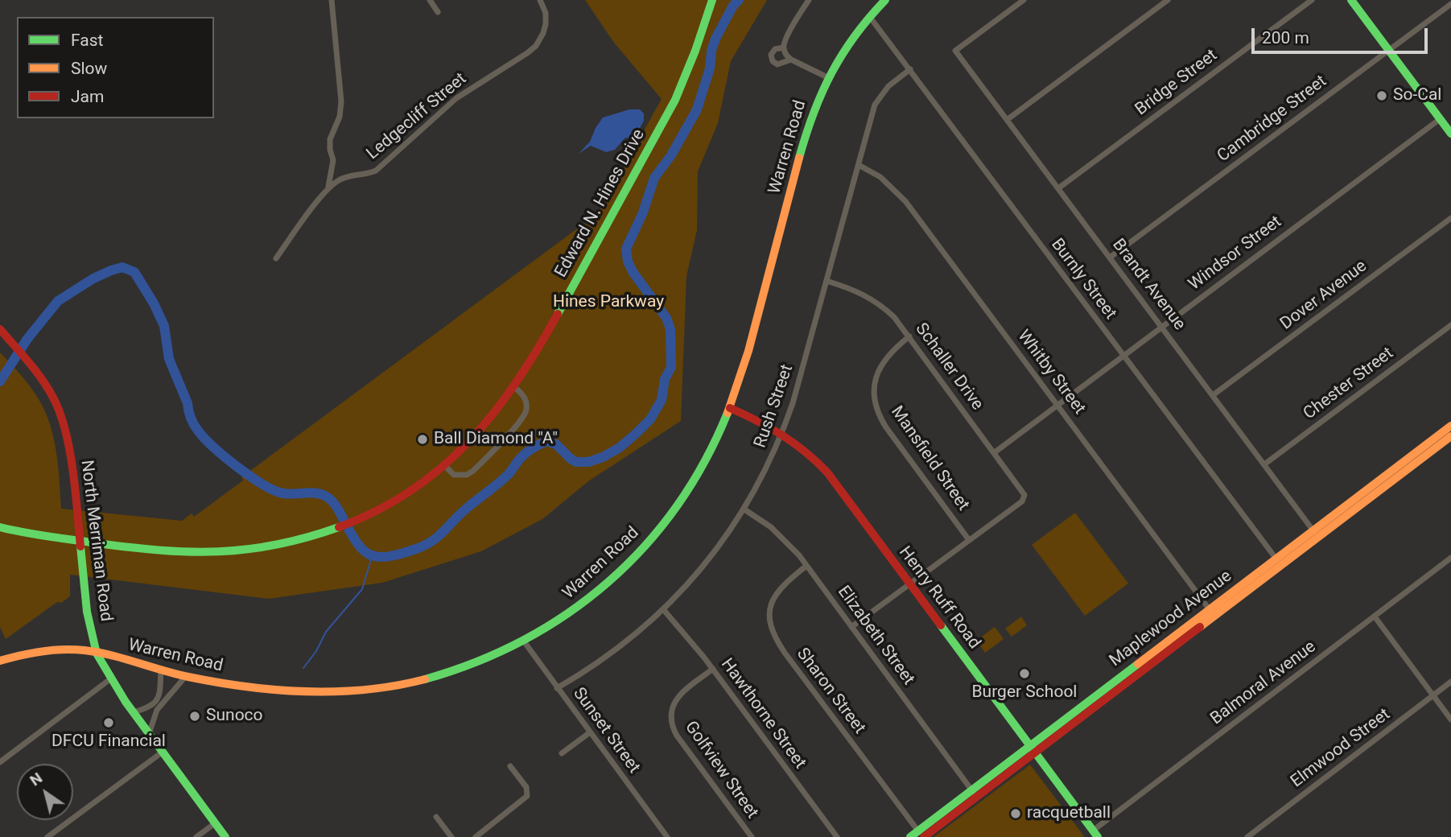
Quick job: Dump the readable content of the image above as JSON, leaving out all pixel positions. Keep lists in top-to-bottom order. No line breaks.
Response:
{"streets":{"street":["Bridge Street","Ledgecliff Street","Cambridge Street","Warren Road","Edward N. Hines Drive","Windsor Street","Burnly Street","Brandt Avenue","Dover Avenue","Schaller Drive","Whitby Street","Chester Street","Rush Street","Mansfield Street","North Merriman Road","Henry Ruff Road","Maplewood Avenue","Elizabeth Street","Balmoral Avenue","Sharon Street","Hawthorne Street","Sunset Street","Elmwood Street","Golfview Street"]},"crossings":[["Bridge Street","Brandt Avenue"],["Cambridge Street","Brandt Avenue"],["Warren Road","Burnly Street"],["Warren Road","North Merriman Road"],["Warren Road","Henry Ruff Road"],["Warren Road","Sunset Street"],["Windsor Street","Burnly Street"],["Windsor Street","Brandt Avenue"],["Windsor Street","Schaller Drive"],["Windsor Street","Whitby Street"],["Burnly Street","Rush Street"],["Burnly Street","Maplewood Avenue"],["Brandt Avenue","Dover Avenue"],["Brandt Avenue","Chester Street"],["Brandt Avenue","Maplewood Avenue"],["Schaller Drive","Rush Street"],["Schaller Drive","Mansfield Street"],["Whitby Street","Rush Street"],["Whitby Street","Maplewood Avenue"],["Rush Street","Henry Ruff Road"],["Rush Street","Elizabeth Street"],["Rush Street","Hawthorne Street"],["Rush Street","Sunset Street"],["Henry Ruff Road","Maplewood Avenue"],["Henry Ruff Road","Balmoral Avenue"],["Maplewood Avenue","Elizabeth Street"],["Maplewood Avenue","Sharon Street"],["Elizabeth Street","Sharon Street"],["Hawthorne Street","Golfview Street"]],"parks":["Hines Parkway"],"places":["So-Cal","Ball Diamond \"A\"","Burger School","Sunoco","DFCU Financial","racquetball"],"legend":["Fast","Slow","Jam"],"scale_bar":"200 m","north":"top left"}
